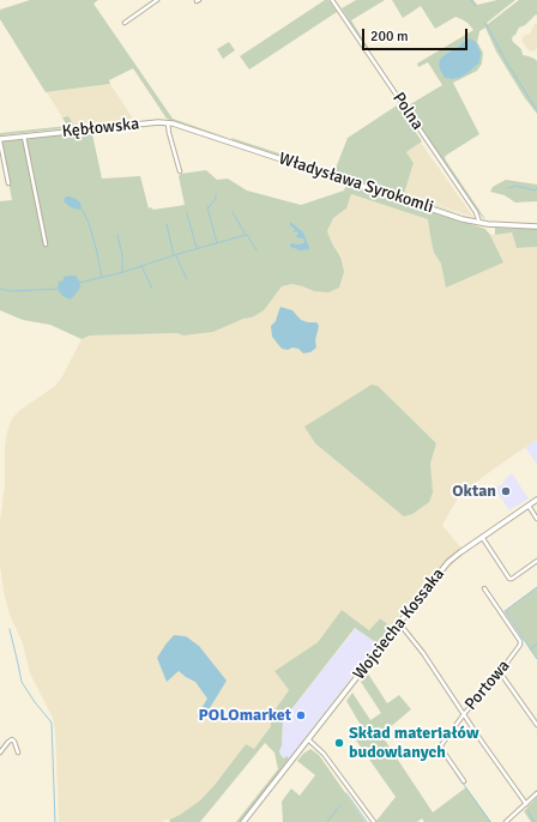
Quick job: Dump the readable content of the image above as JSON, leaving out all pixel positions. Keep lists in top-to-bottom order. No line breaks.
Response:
{"streets":{"street":["Polna","Kębłowska","Władysława Syrokomli","Wojciecha Kossaka","Portowa"]},"crossings":[["Polna","Władysława Syrokomli"],["Kębłowska","Władysława Syrokomli"]],"places":["Oktan","POLOmarket","Skład materiałów budowlanych"],"scale_bar":"200 m"}
